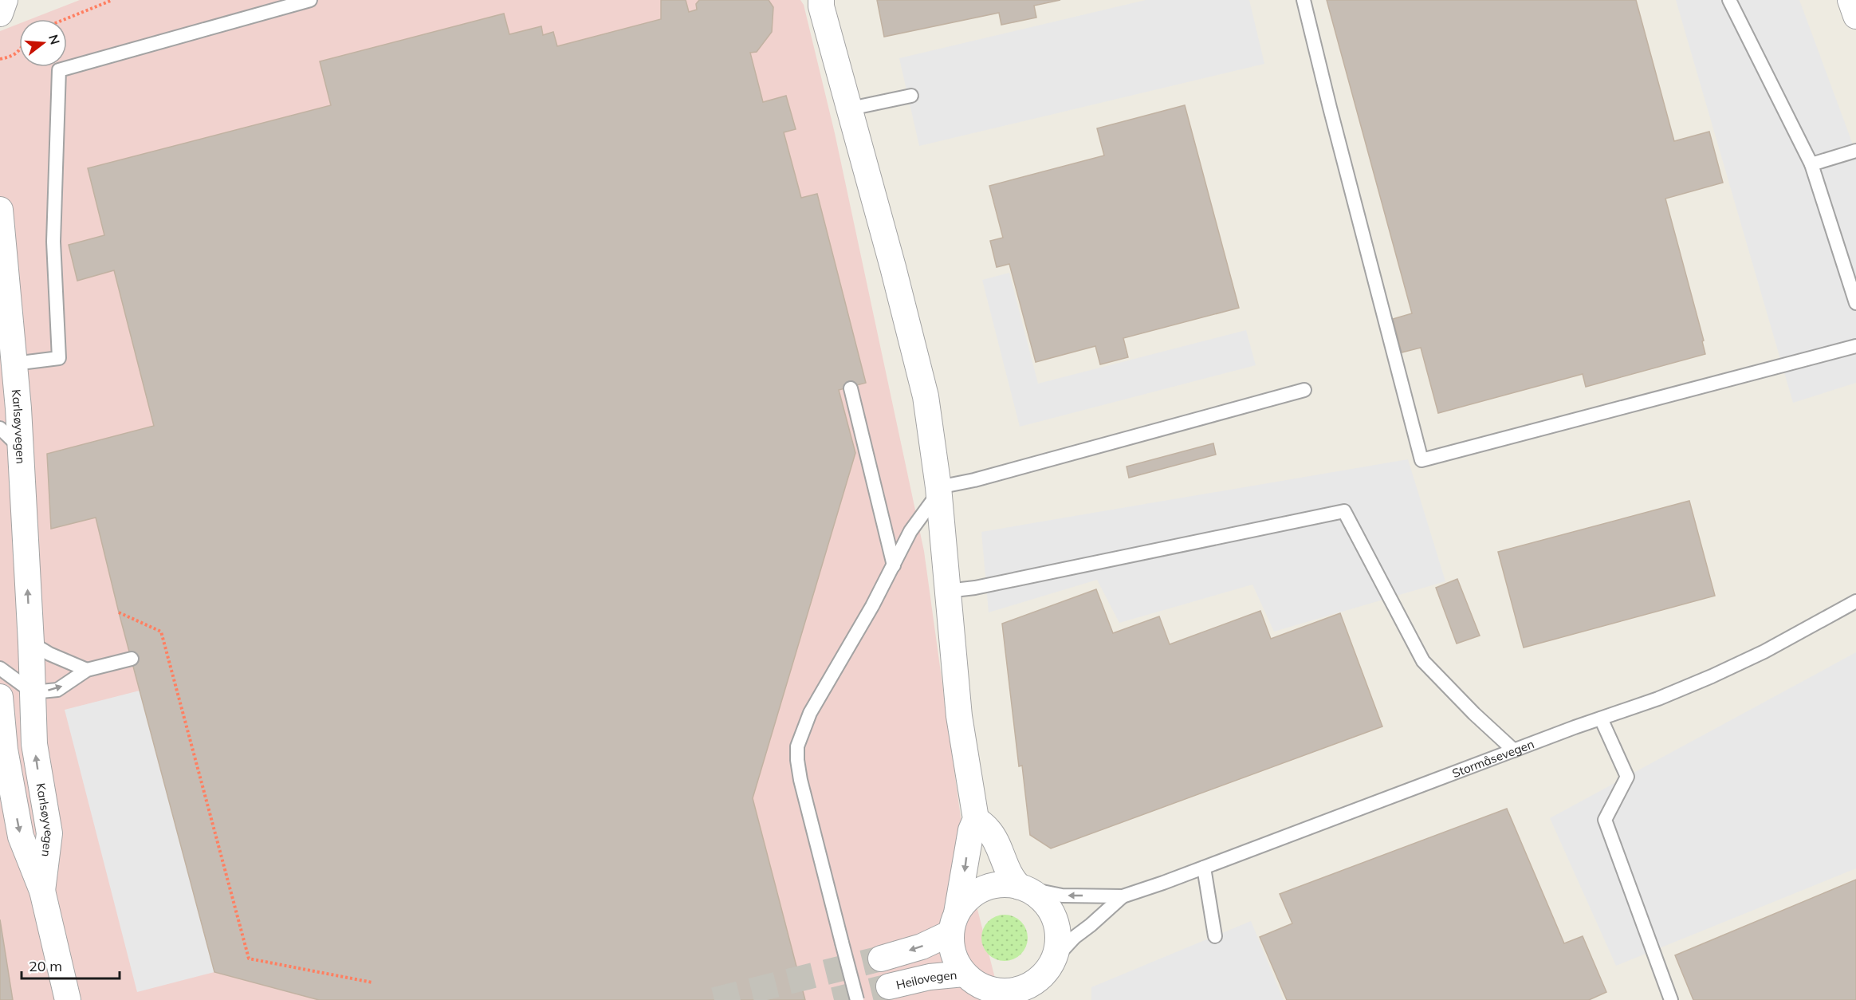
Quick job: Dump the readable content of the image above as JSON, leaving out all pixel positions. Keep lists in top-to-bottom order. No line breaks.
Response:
{"streets":{"street":["Karlsøyvegen","Heilovegen"],"lane":["Stormåsevegen"]},"scale_bar":"20 m","north":"right"}
